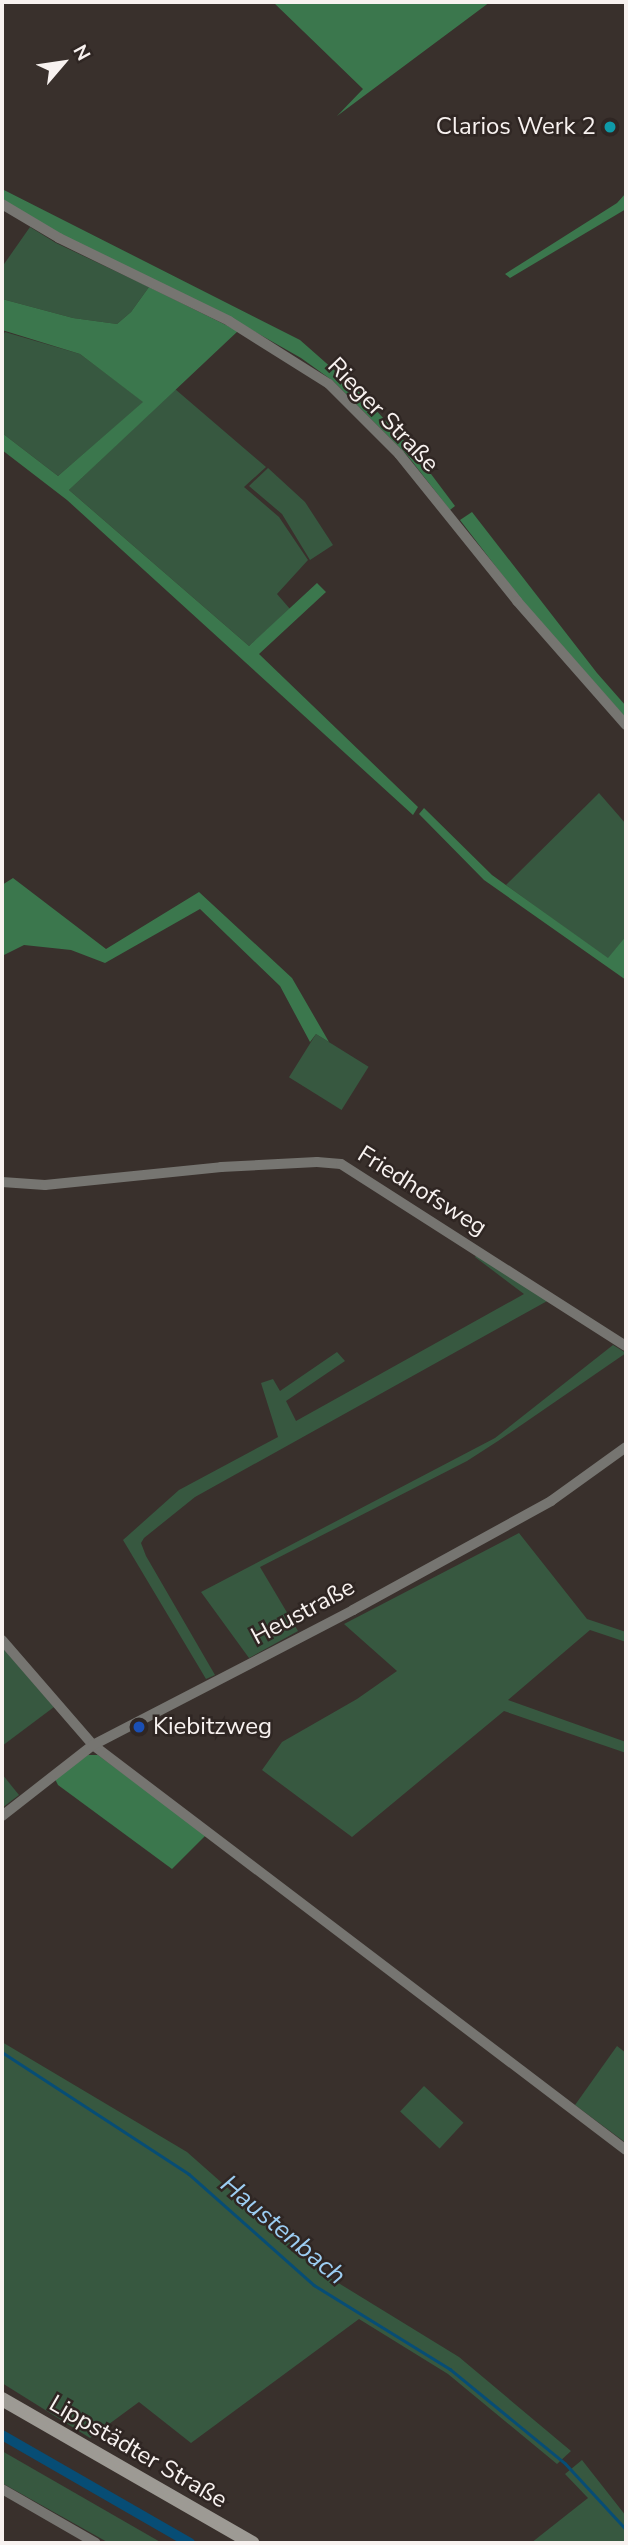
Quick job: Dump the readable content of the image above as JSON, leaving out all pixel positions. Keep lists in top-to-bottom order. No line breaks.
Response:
{"streets":{"main road":["Lippstädter Straße"],"street":["Rieger Straße","Friedhofsweg","Heustraße"]},"water":["Haustenbach"],"places":["Clarios Werk 2","Kiebitzweg"],"north":"top right"}
